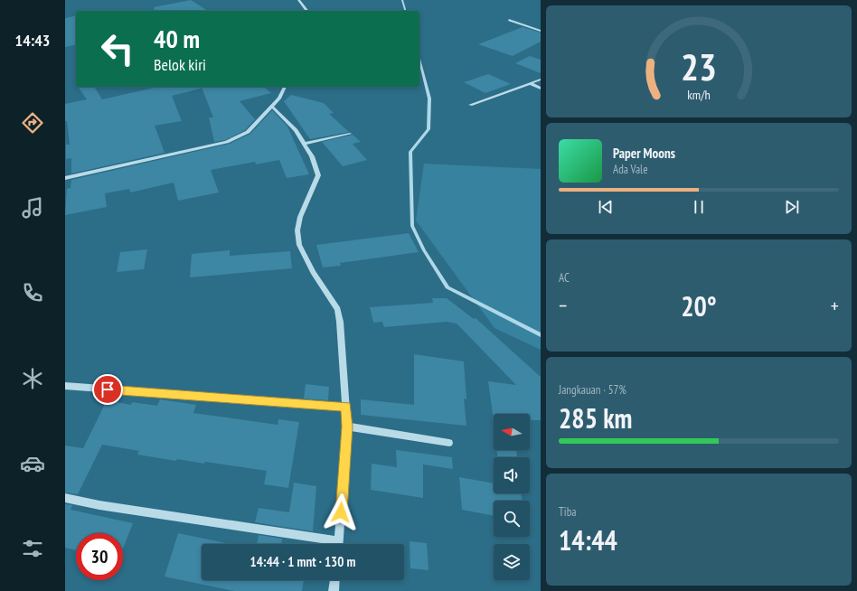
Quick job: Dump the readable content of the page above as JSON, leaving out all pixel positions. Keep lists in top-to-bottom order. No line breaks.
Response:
{"north":"left","page":{"tabs":"14:43","turn":["40 m","Belok kiri"],"song":["Paper Moons","Ada Vale"],"tile":["AC",["Jangkauan · 57%","285 km"],["Tiba","14:44"]],"heat":["−","20°","+"],"limit":"30","trip":"14:44 · 1 mnt · 130 m","gauge":["23","km/h"]}}
